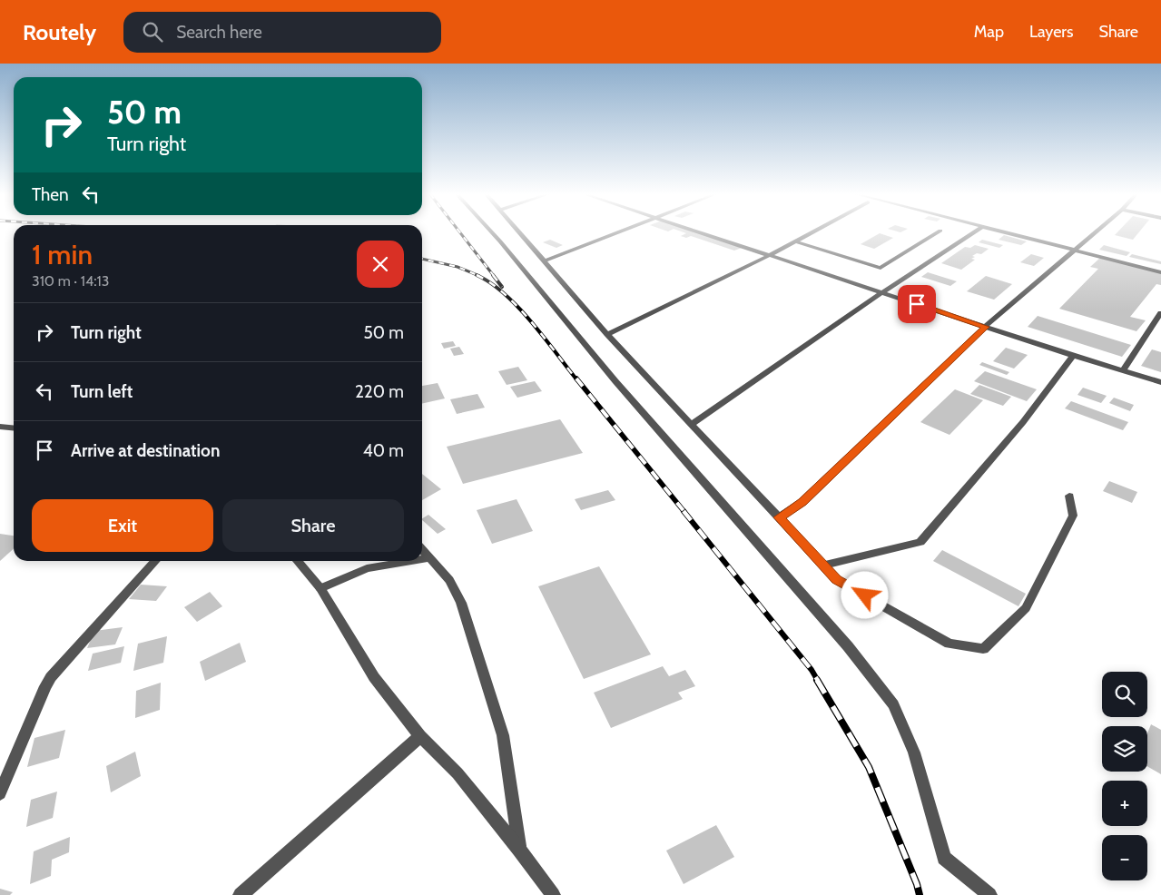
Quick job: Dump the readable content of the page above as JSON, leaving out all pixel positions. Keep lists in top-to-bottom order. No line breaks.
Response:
{"page":{"header":"Routely","search":"Search here","nav":["Map","Layers","Share"],"turn":["50 m","Turn right"],"then":"Then","heading":["1 min","310 m · 14:13"],"list":[{"name":"Turn right","value":"50 m"},{"name":"Turn left","value":"220 m"},{"name":"Arrive at destination","value":"40 m"}],"buttons":["Exit","Share"],"map_buttons":["+","−"]}}
